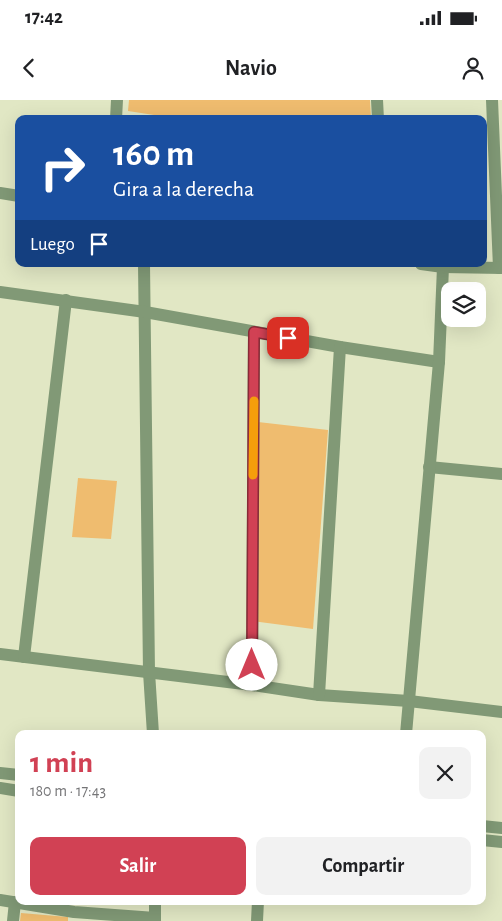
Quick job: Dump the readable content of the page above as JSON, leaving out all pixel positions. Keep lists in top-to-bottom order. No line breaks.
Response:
{"page":{"status":"17:42","header":"Navio","turn":["160 m","Gira a la derecha"],"then":"Luego","heading":["1 min","180 m · 17:43"],"buttons":["Salir","Compartir"]}}
